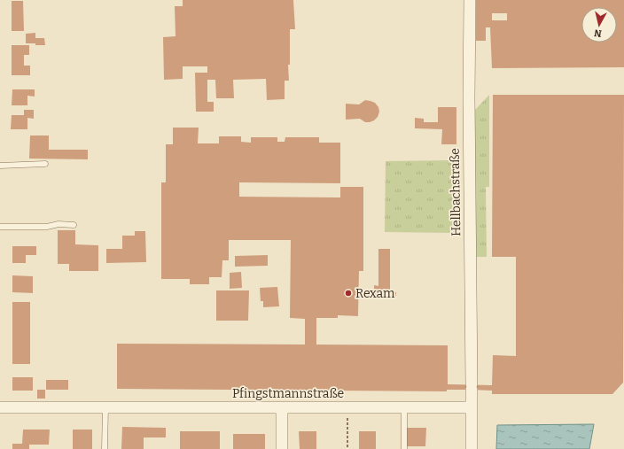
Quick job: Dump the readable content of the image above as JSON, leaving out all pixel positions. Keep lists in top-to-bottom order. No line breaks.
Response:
{"streets":{"street":["Hellbachstraße","Pfingstmannstraße"]},"crossings":[["Hellbachstraße","Pfingstmannstraße"]],"places":["Rexam"],"north":"bottom"}
